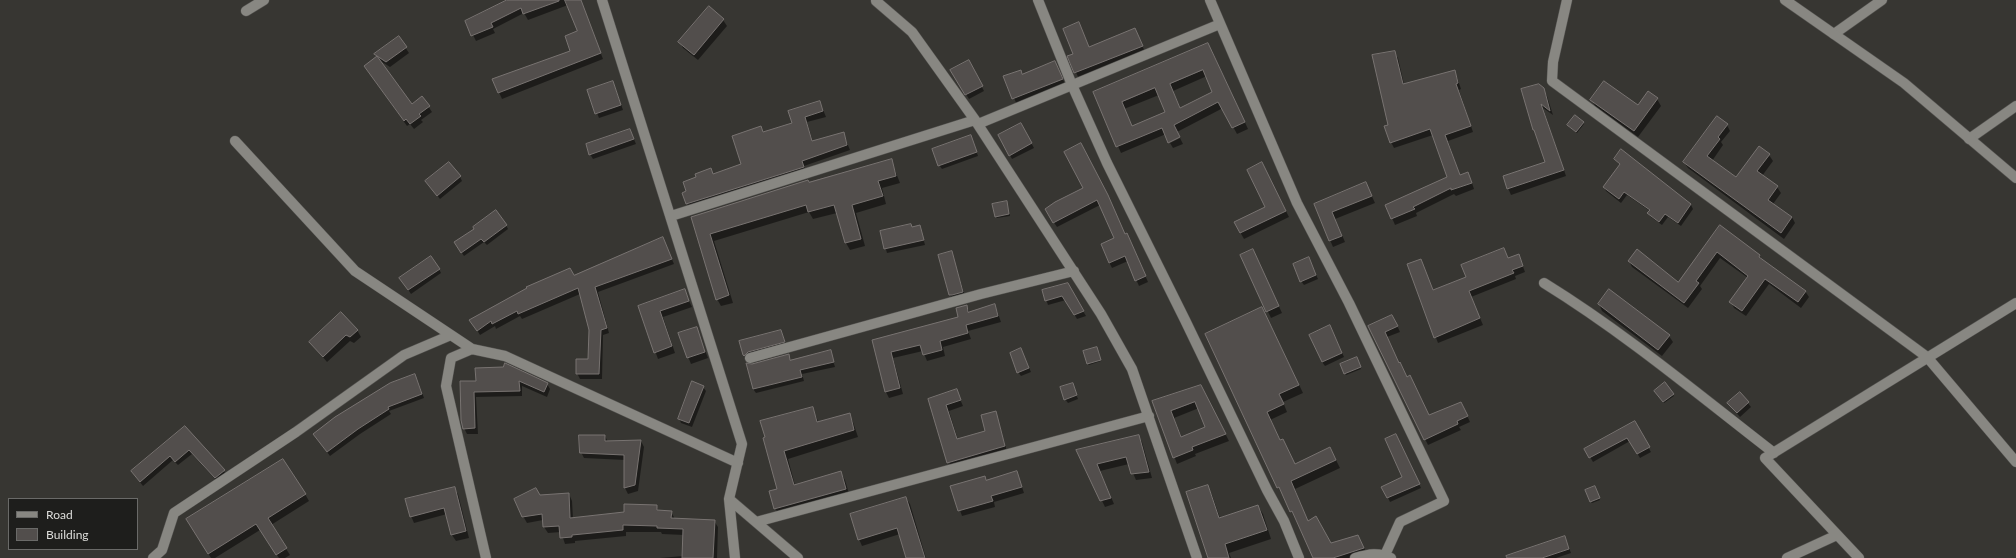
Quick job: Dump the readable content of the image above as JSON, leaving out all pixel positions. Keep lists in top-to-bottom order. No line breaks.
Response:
{"legend":["Road","Building"]}
